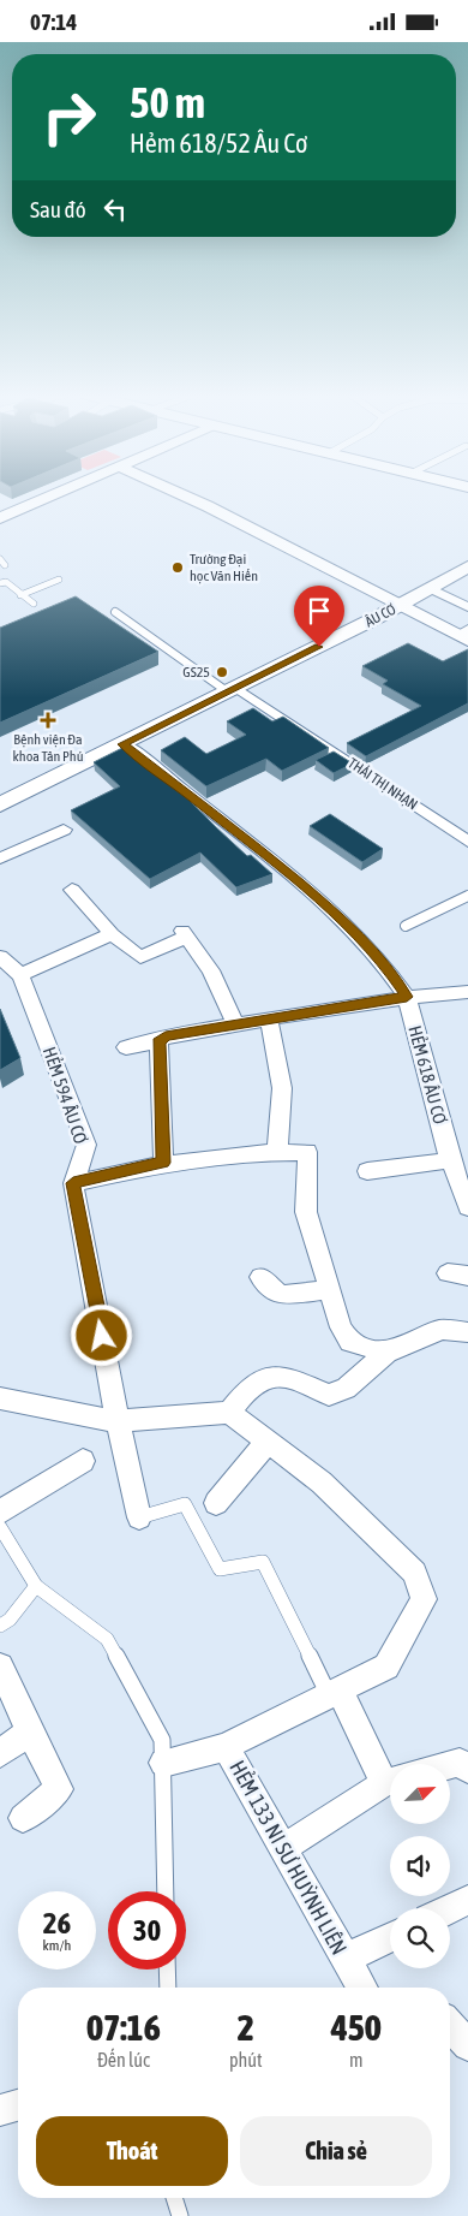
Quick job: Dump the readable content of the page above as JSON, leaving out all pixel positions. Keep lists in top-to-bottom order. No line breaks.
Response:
{"streets":{"main road":["ÂU CƠ"],"street":["THÁI THỊ NHẠN","HẺM 618 ÂU CƠ","HẺM 594 ÂU CƠ","HẺM 133 NI SƯ HUỲNH LIÊN"]},"crossings":[["ÂU CƠ","THÁI THỊ NHẠN"],["ÂU CƠ","HẺM 618 ÂU CƠ"]],"places":{"other":["Trường Đại học Văn Hiến","GS25"],"health":["Bệnh viện Đa khoa Tân Phú"]},"north":"top right","page":{"status":"07:14","turn":["50 m","Hẻm 618/52 Âu Cơ"],"then":"Sau đó","speed":"26 km/h","limit":"30","eta":["07:16","Đến lúc","2","phút","450","m"],"buttons":["Thoát","Chia sẻ"]}}
